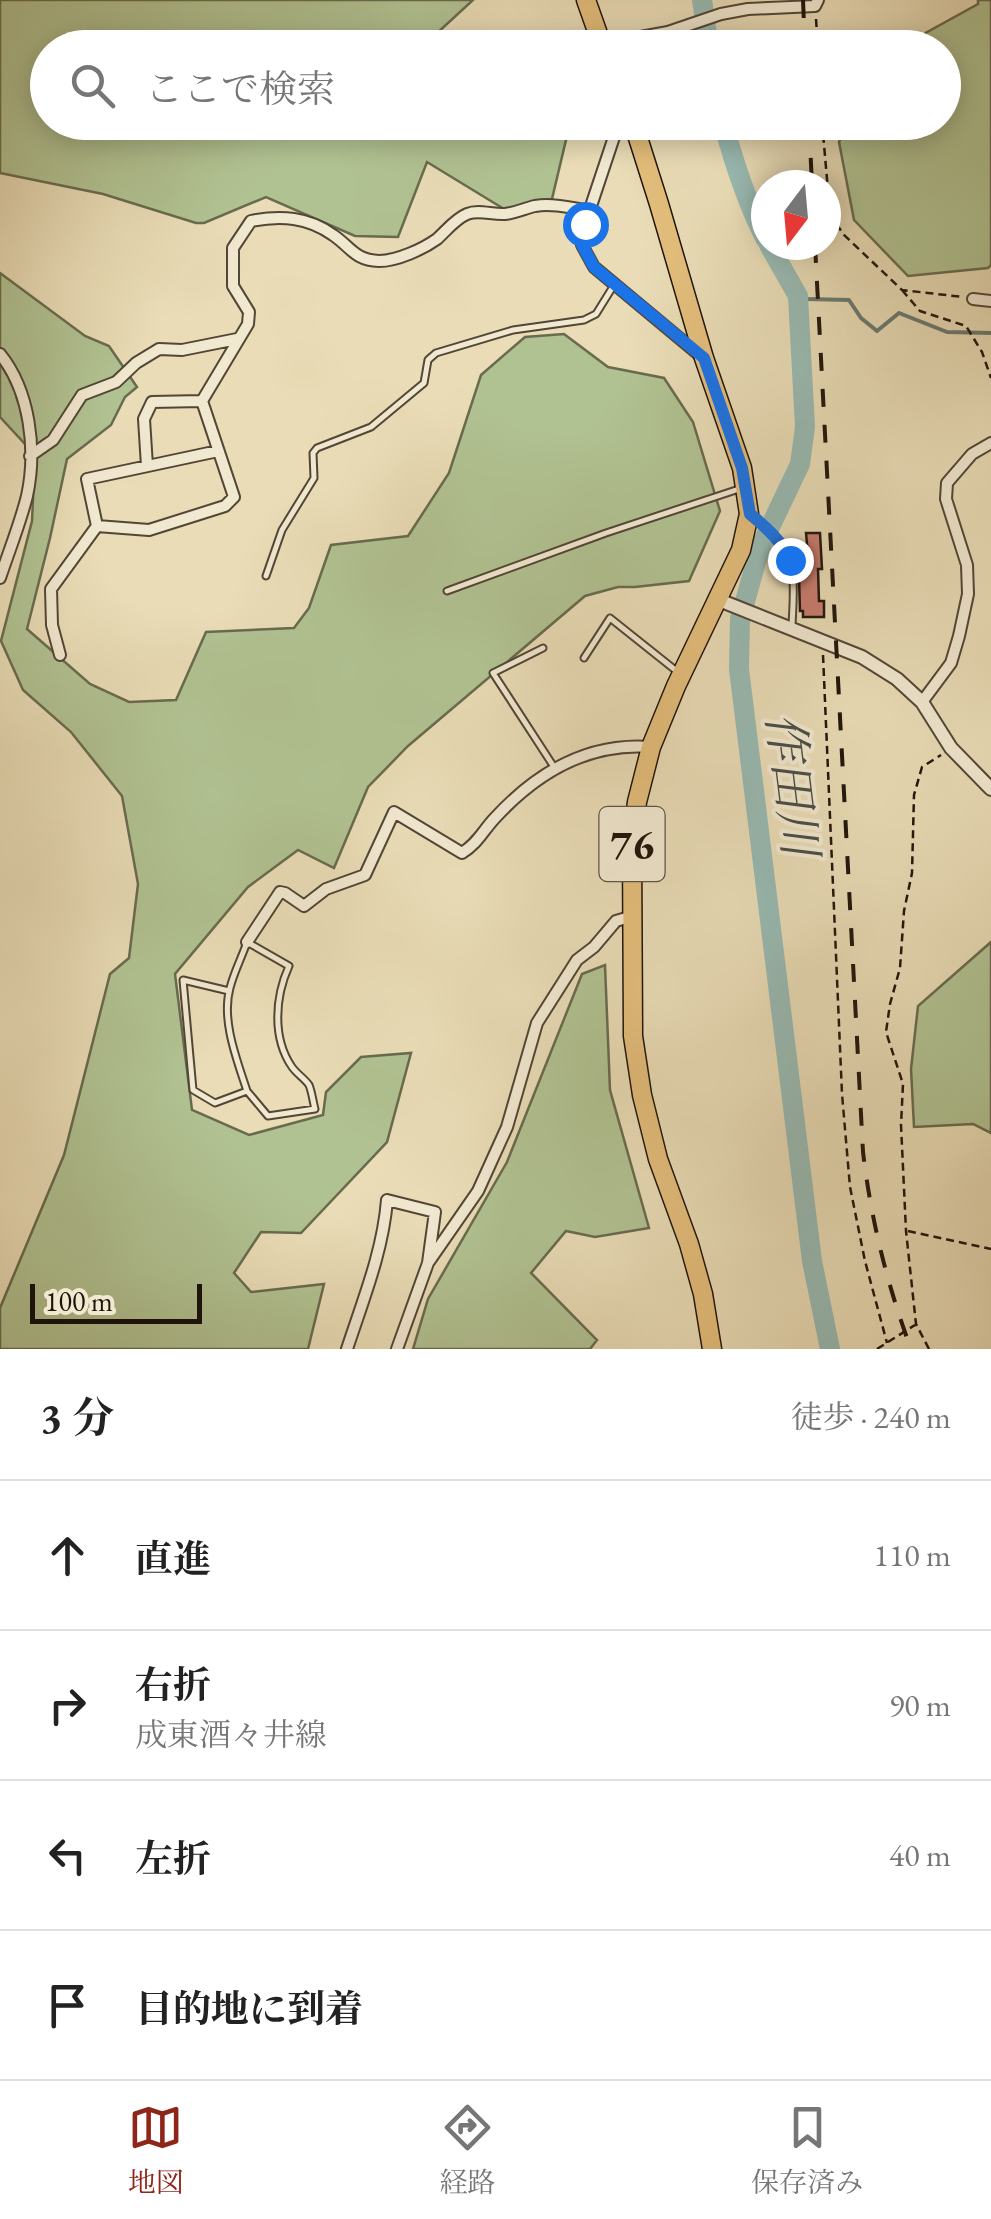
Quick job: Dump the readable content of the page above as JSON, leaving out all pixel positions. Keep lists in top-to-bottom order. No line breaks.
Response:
{"streets":{"main road":["76"]},"water":["作田川"],"scale_bar":"100 m","north":"bottom","page":{"search":"ここで検索","scale":"100 m","heading":["3 分","徒歩 · 240 m"],"list":[["直進","110 m"],["右折","成東酒々井線","90 m"],["左折","40 m"],"目的地に到着"],"nav":["地図","経路","保存済み"]}}
